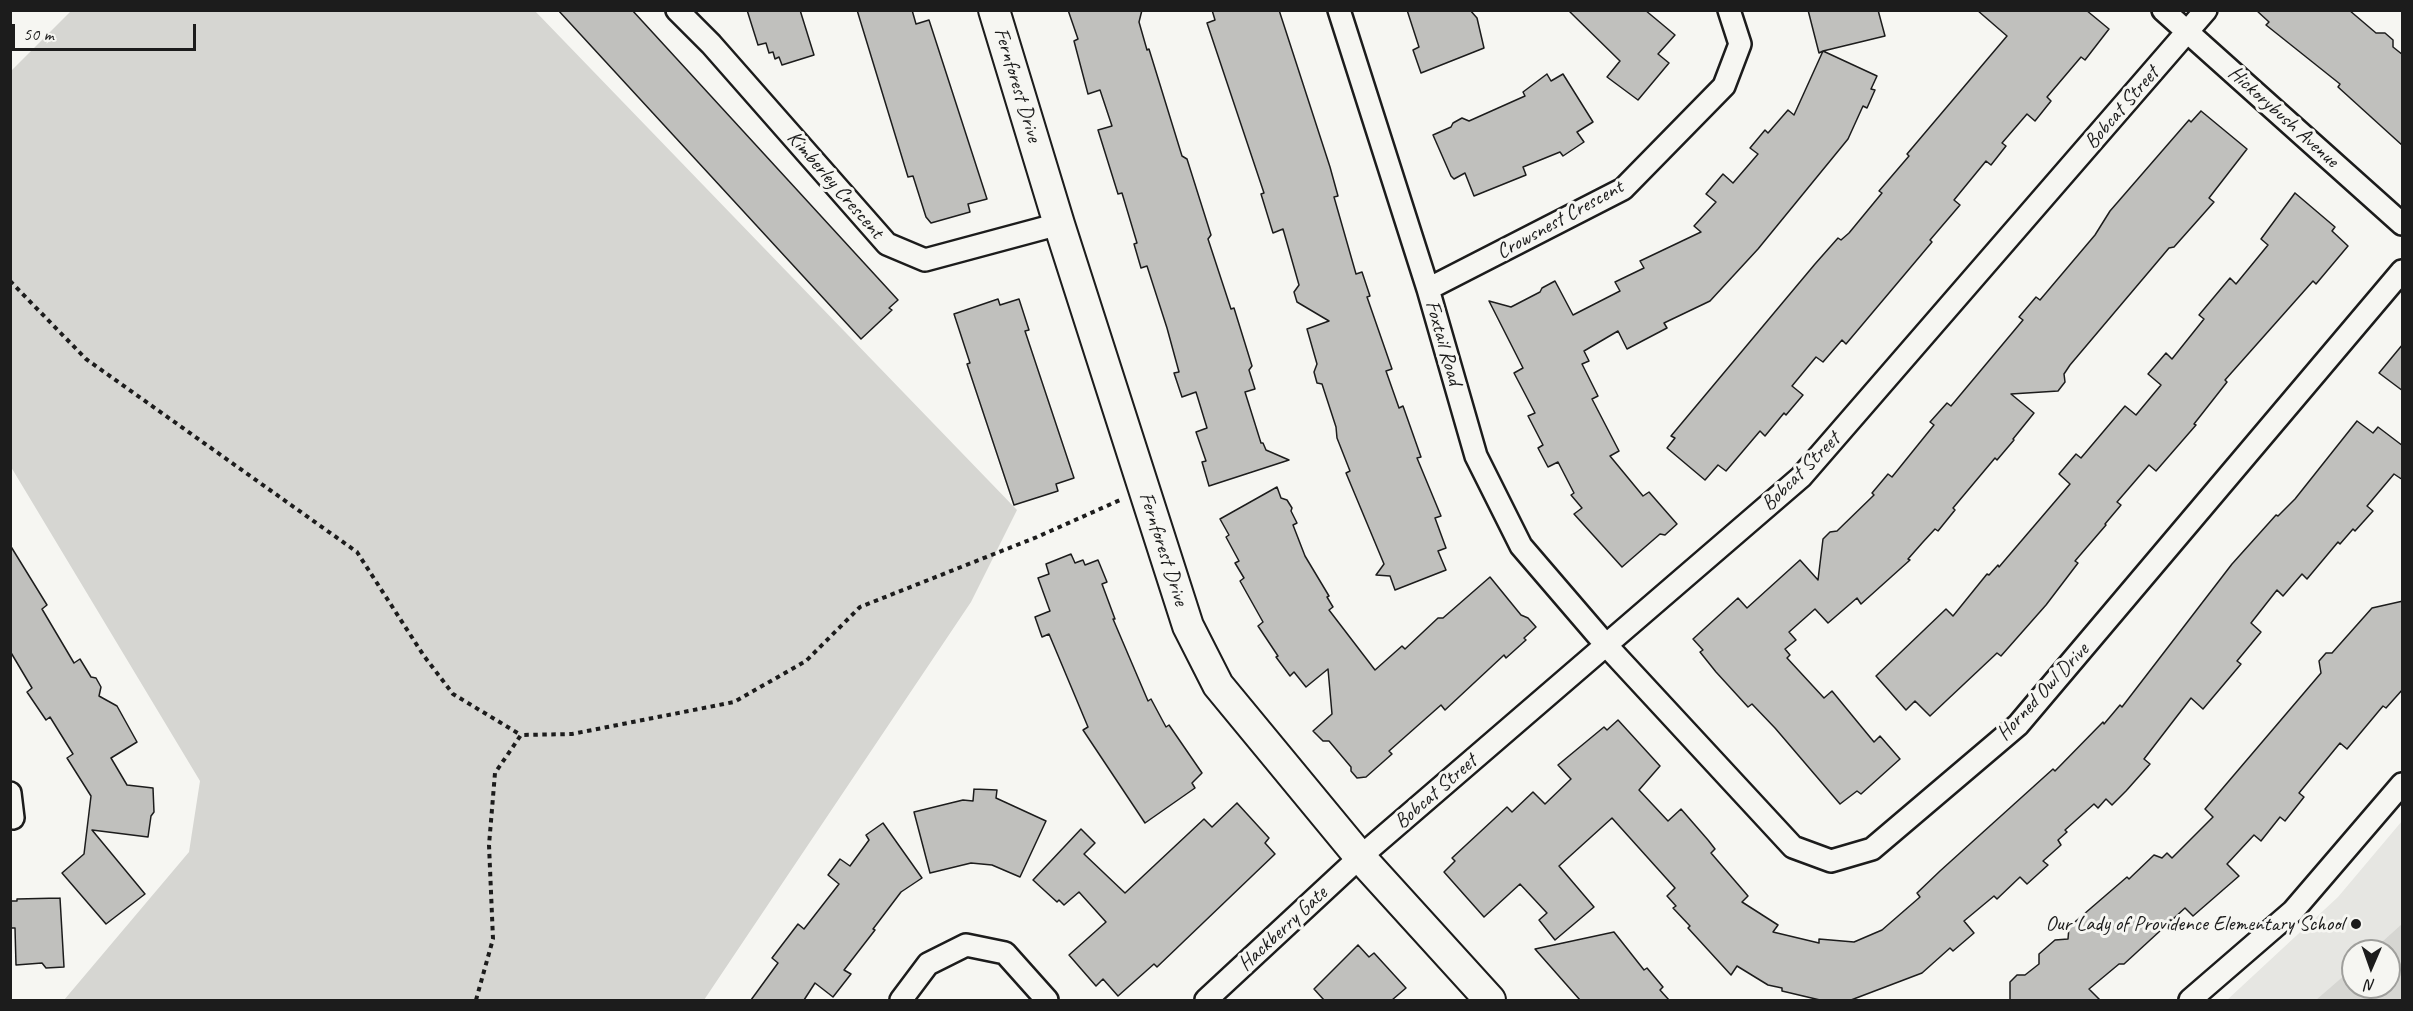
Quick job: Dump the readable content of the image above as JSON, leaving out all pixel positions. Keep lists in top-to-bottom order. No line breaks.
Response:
{"streets":{"street":["Fernforest Drive","Bobcat Street","Hickorybush Avenue","Kimberley Crescent","Crowsnest Crescent","Foxtail Road","Horned Owl Drive","Hackberry Gate"]},"crossings":[["Fernforest Drive","Bobcat Street"],["Fernforest Drive","Kimberley Crescent"],["Fernforest Drive","Hackberry Gate"],["Bobcat Street","Hickorybush Avenue"],["Bobcat Street","Foxtail Road"],["Bobcat Street","Horned Owl Drive"],["Bobcat Street","Hackberry Gate"],["Crowsnest Crescent","Foxtail Road"],["Foxtail Road","Horned Owl Drive"]],"places":["Our Lady of Providence Elementary School"],"scale_bar":"50 m","north":"bottom"}
